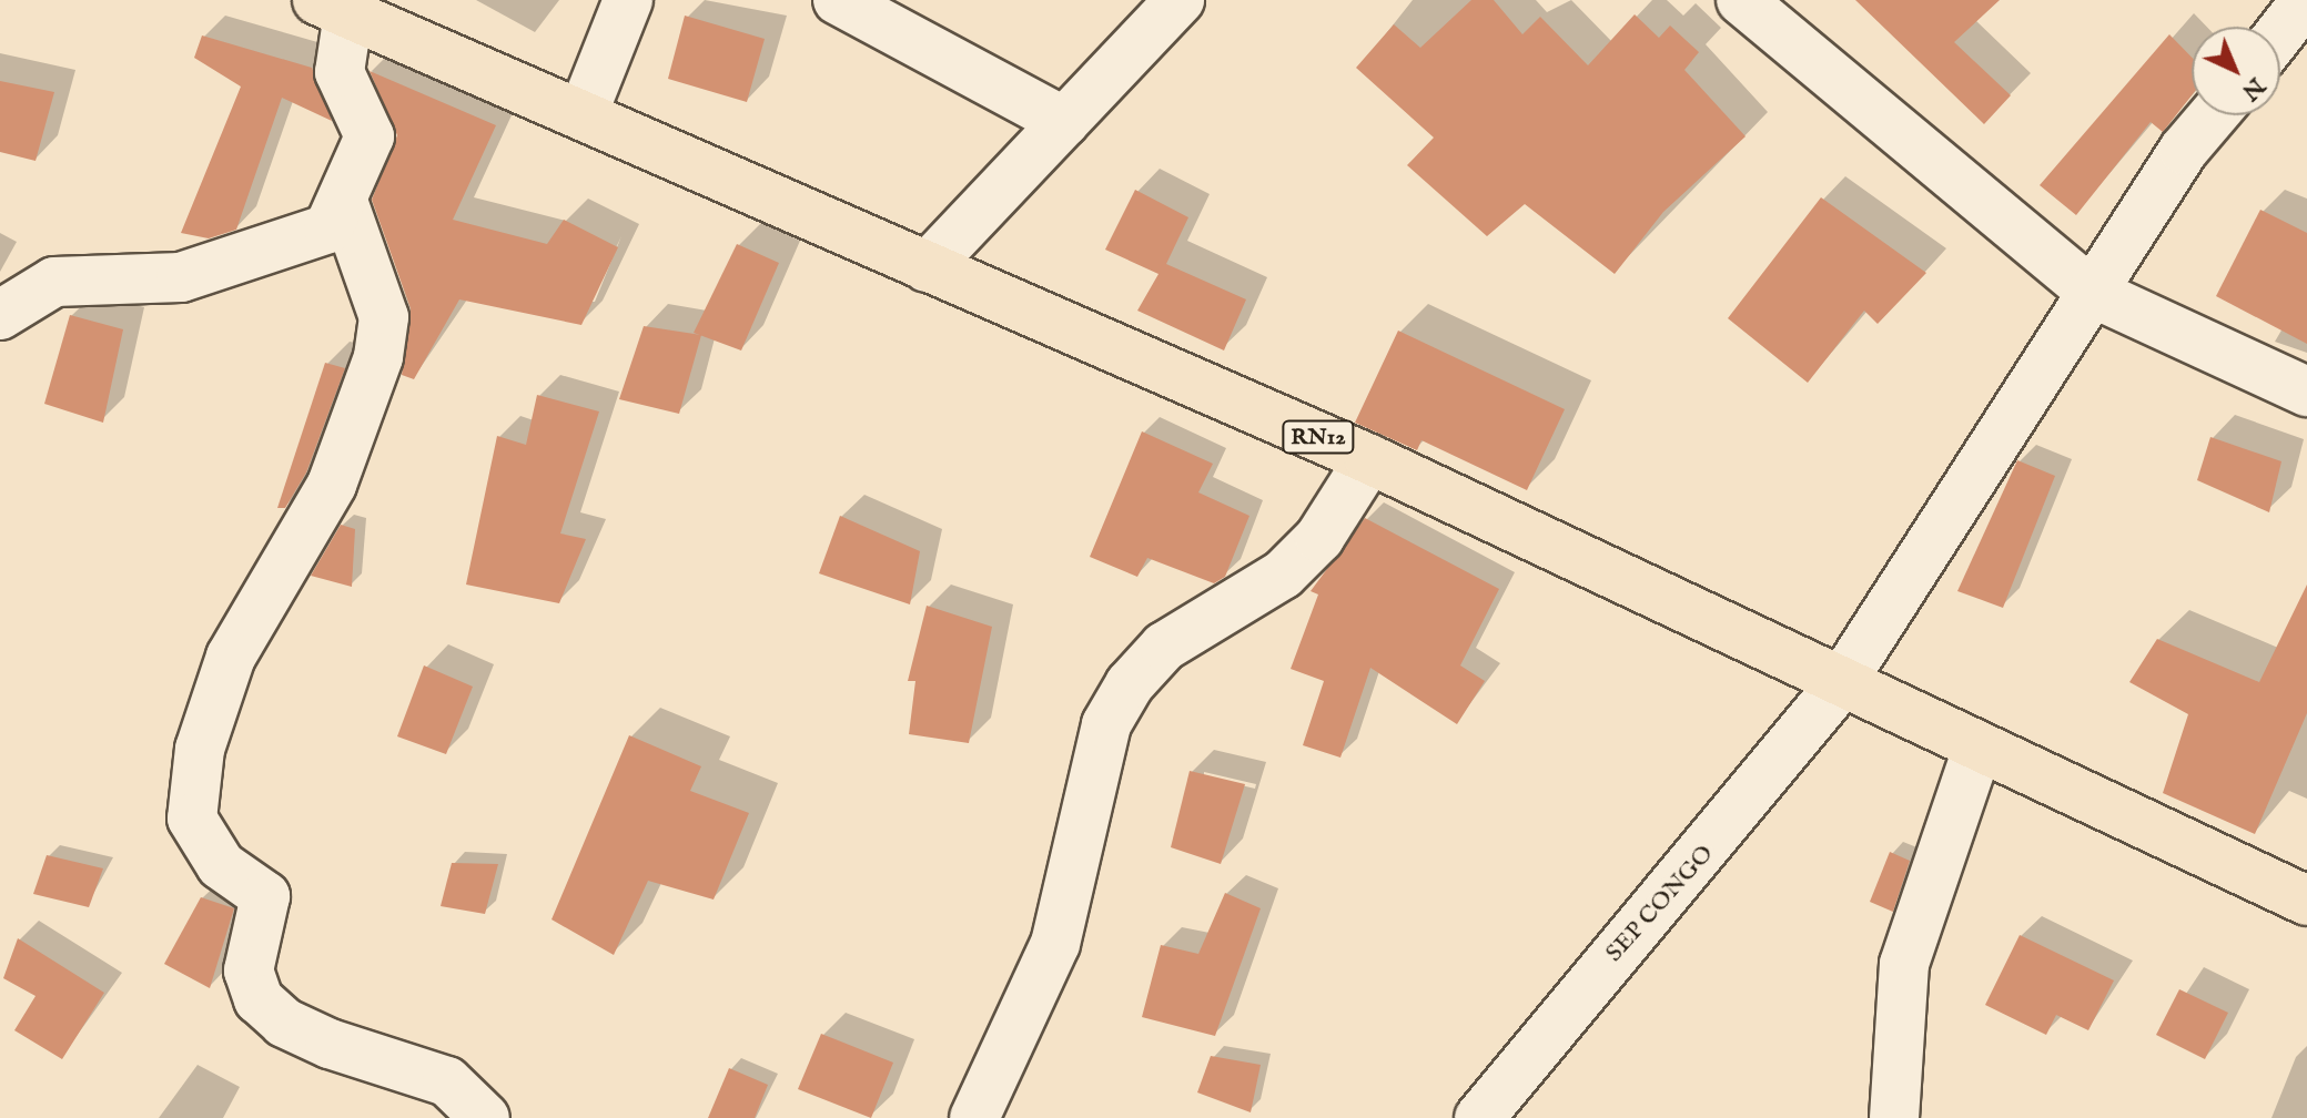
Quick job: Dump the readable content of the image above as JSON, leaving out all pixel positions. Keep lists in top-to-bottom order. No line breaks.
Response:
{"streets":{"main road":["RN12"],"street":["SEP CONGO"]},"crossings":[["RN12","SEP CONGO"]],"north":"bottom right"}
